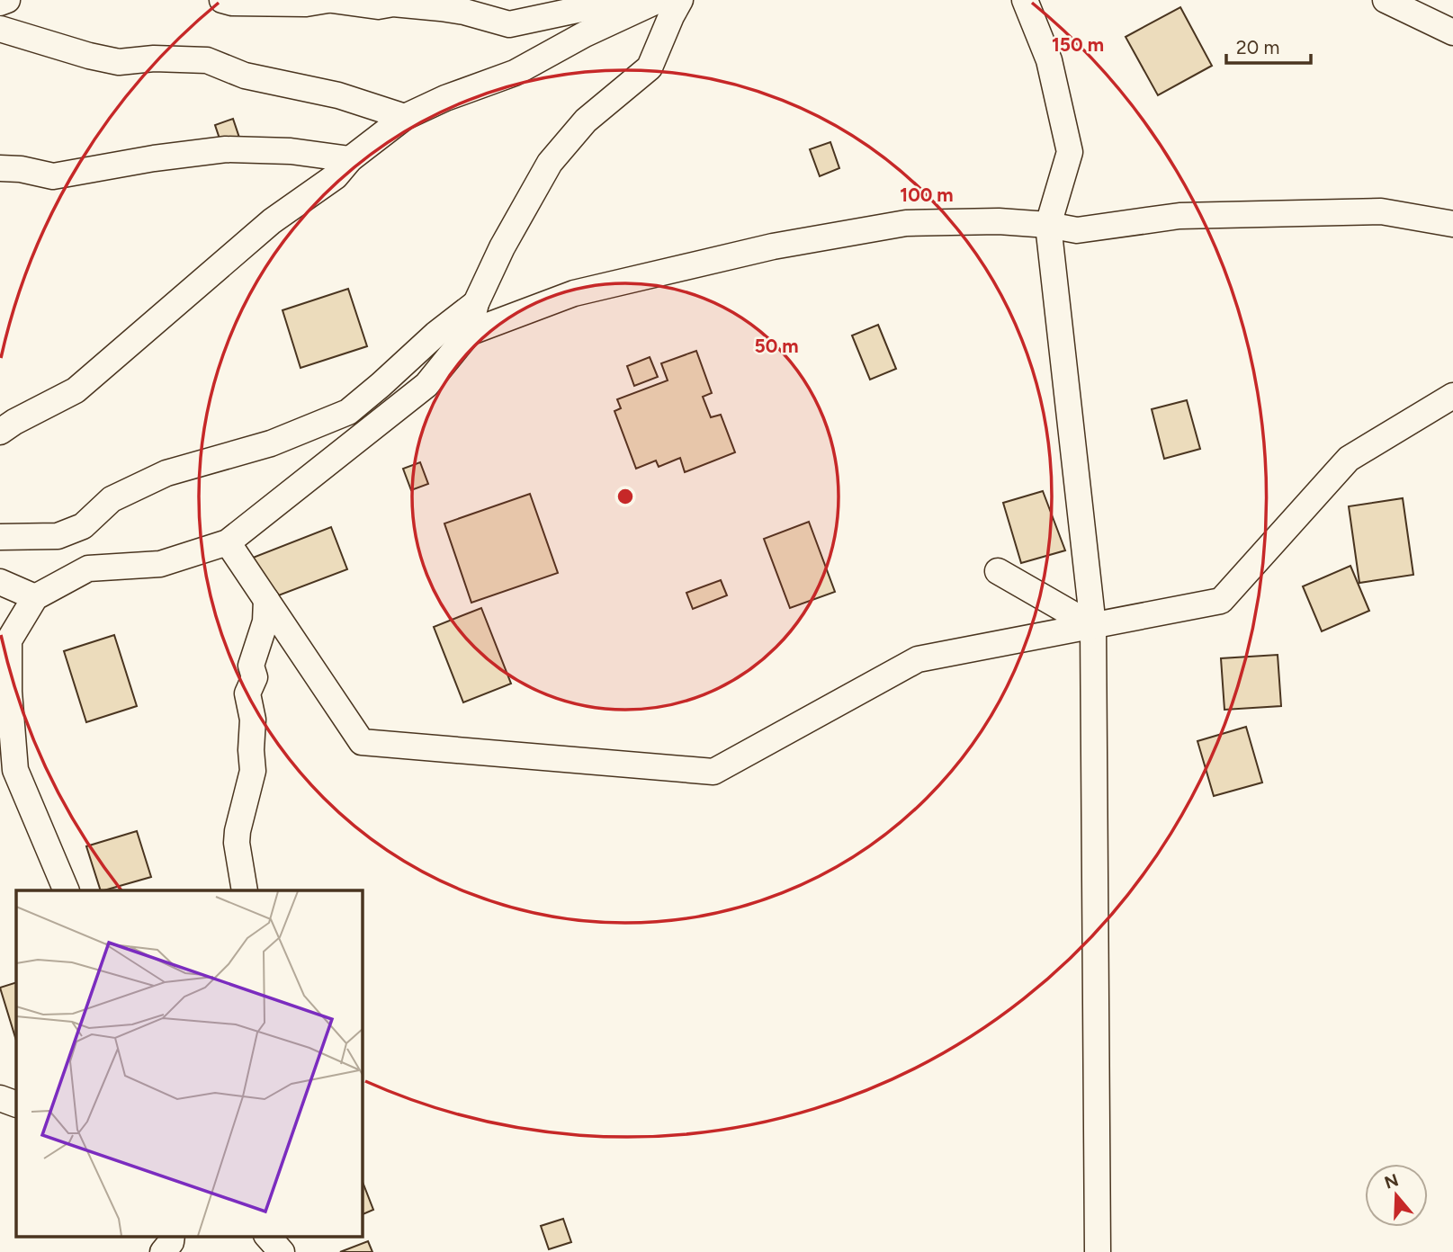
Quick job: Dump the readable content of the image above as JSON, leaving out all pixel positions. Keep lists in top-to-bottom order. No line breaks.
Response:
{"scale_bar":"20 m","north":"top","rings":["150 m","100 m","50 m"]}
